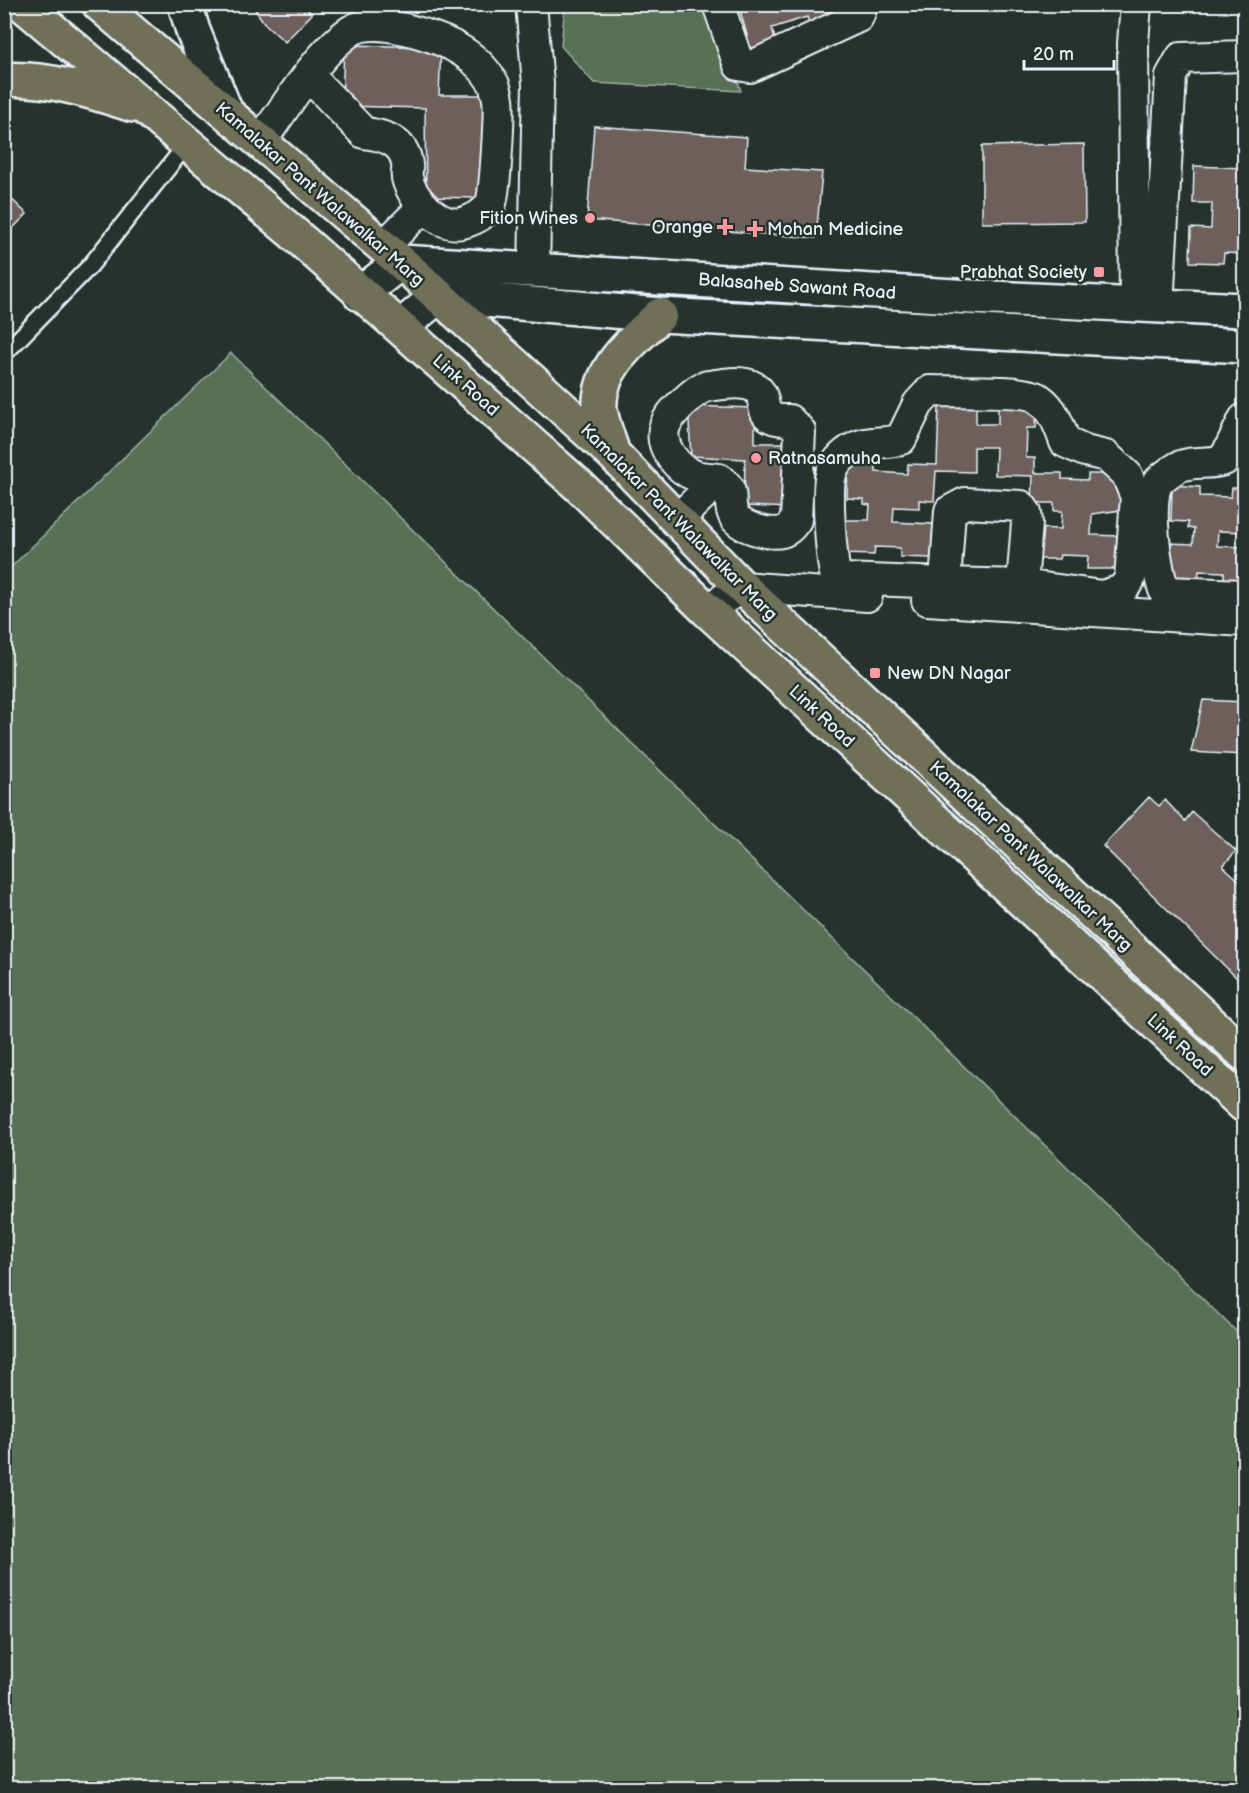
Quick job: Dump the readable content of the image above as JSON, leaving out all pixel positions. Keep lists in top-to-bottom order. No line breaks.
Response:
{"streets":{"main road":["Kamalakar Pant Walawalkar Marg","Balasaheb Sawant Road","Link Road"]},"crossings":[["Kamalakar Pant Walawalkar Marg","Balasaheb Sawant Road"]],"places":{"other":["Fition Wines","Ratnasamuha"],"health":["Orange","Mohan Medicine"],"transit":["Prabhat Society","New DN Nagar"]},"scale_bar":"20 m"}
